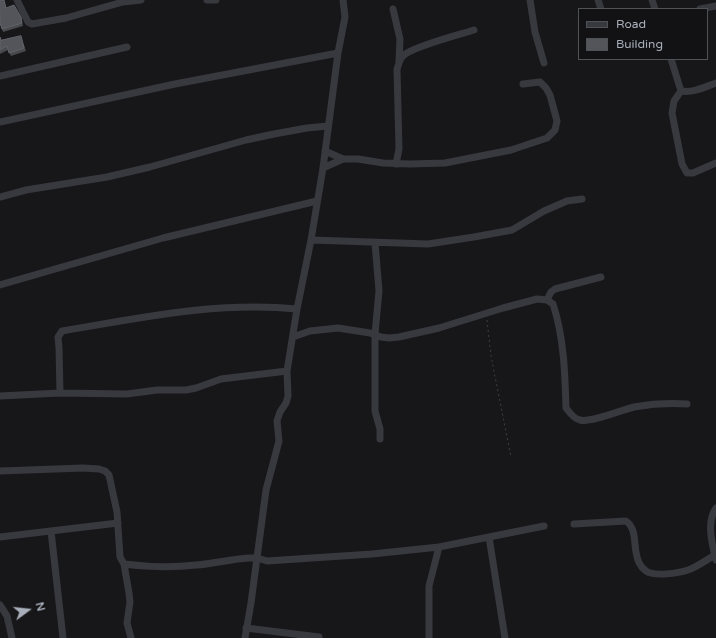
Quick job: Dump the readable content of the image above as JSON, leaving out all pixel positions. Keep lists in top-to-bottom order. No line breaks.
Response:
{"legend":["Road","Building"],"north":"right"}
